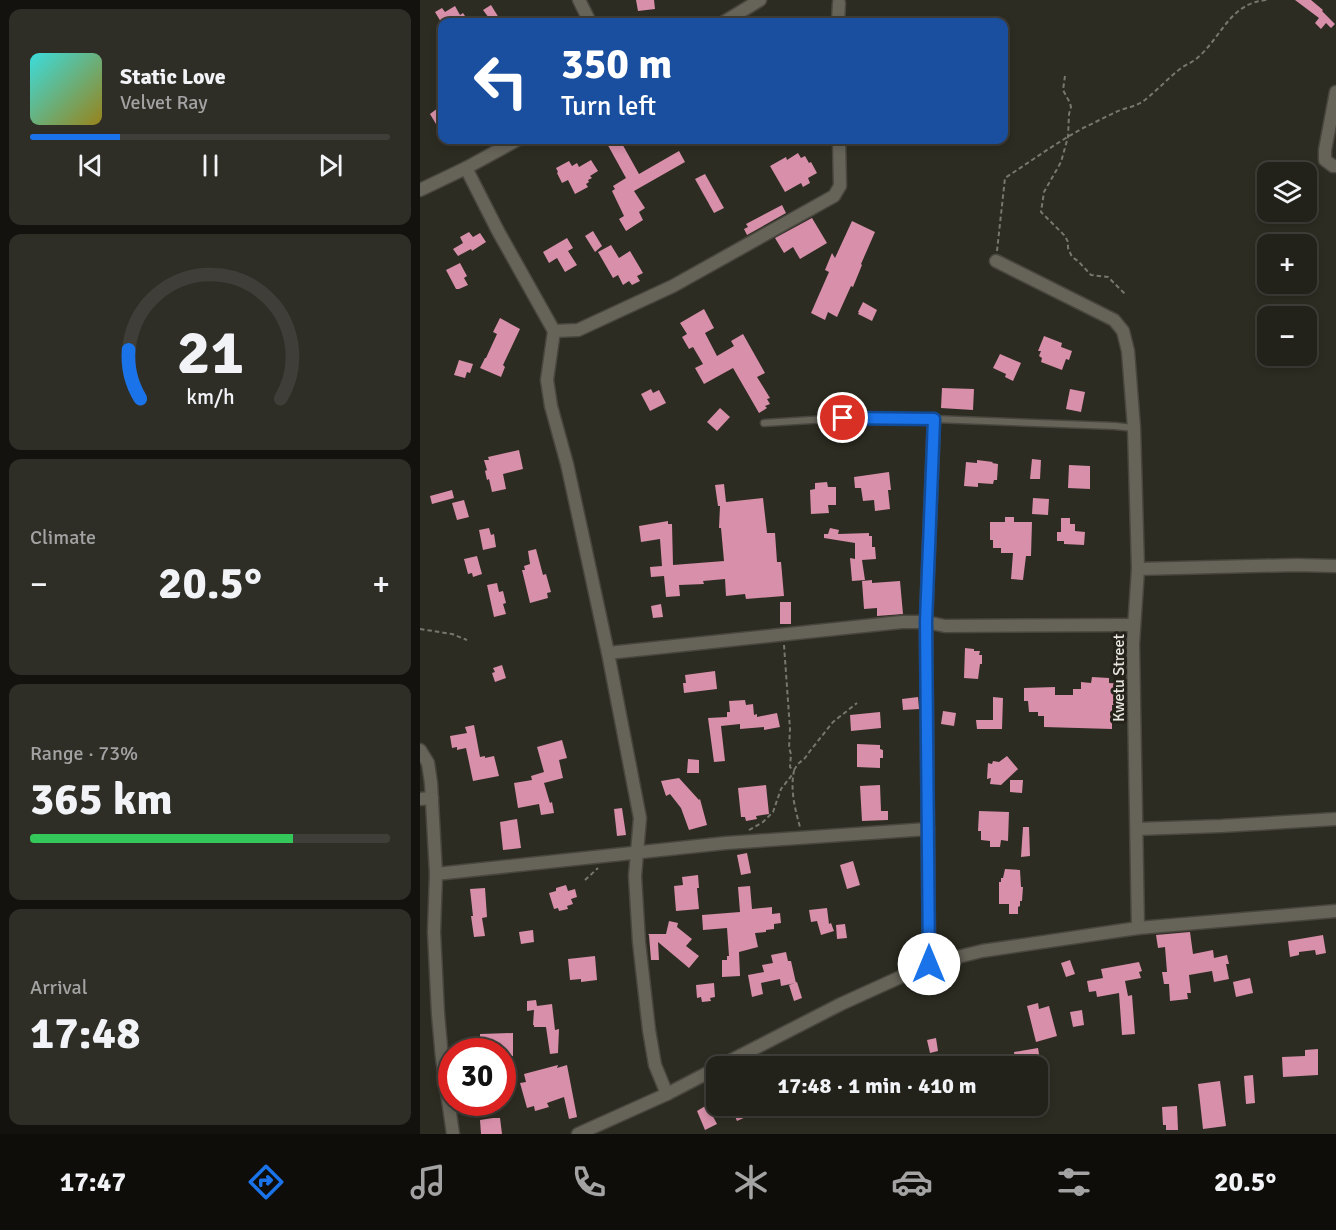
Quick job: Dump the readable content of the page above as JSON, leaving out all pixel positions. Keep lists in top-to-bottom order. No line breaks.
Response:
{"streets":{"street":["Kwetu Street"]},"page":{"turn":["350 m","Turn left"],"song":["Static Love","Velvet Ray"],"map_buttons":["+","−"],"tile":["Climate",["Range · 73%","365 km"],["Arrival","17:48"]],"heat":["−","20.5°","+"],"limit":"30","trip":"17:48 · 1 min · 410 m","tabs":["17:47","20.5°"],"gauge":["21","km/h"]}}
